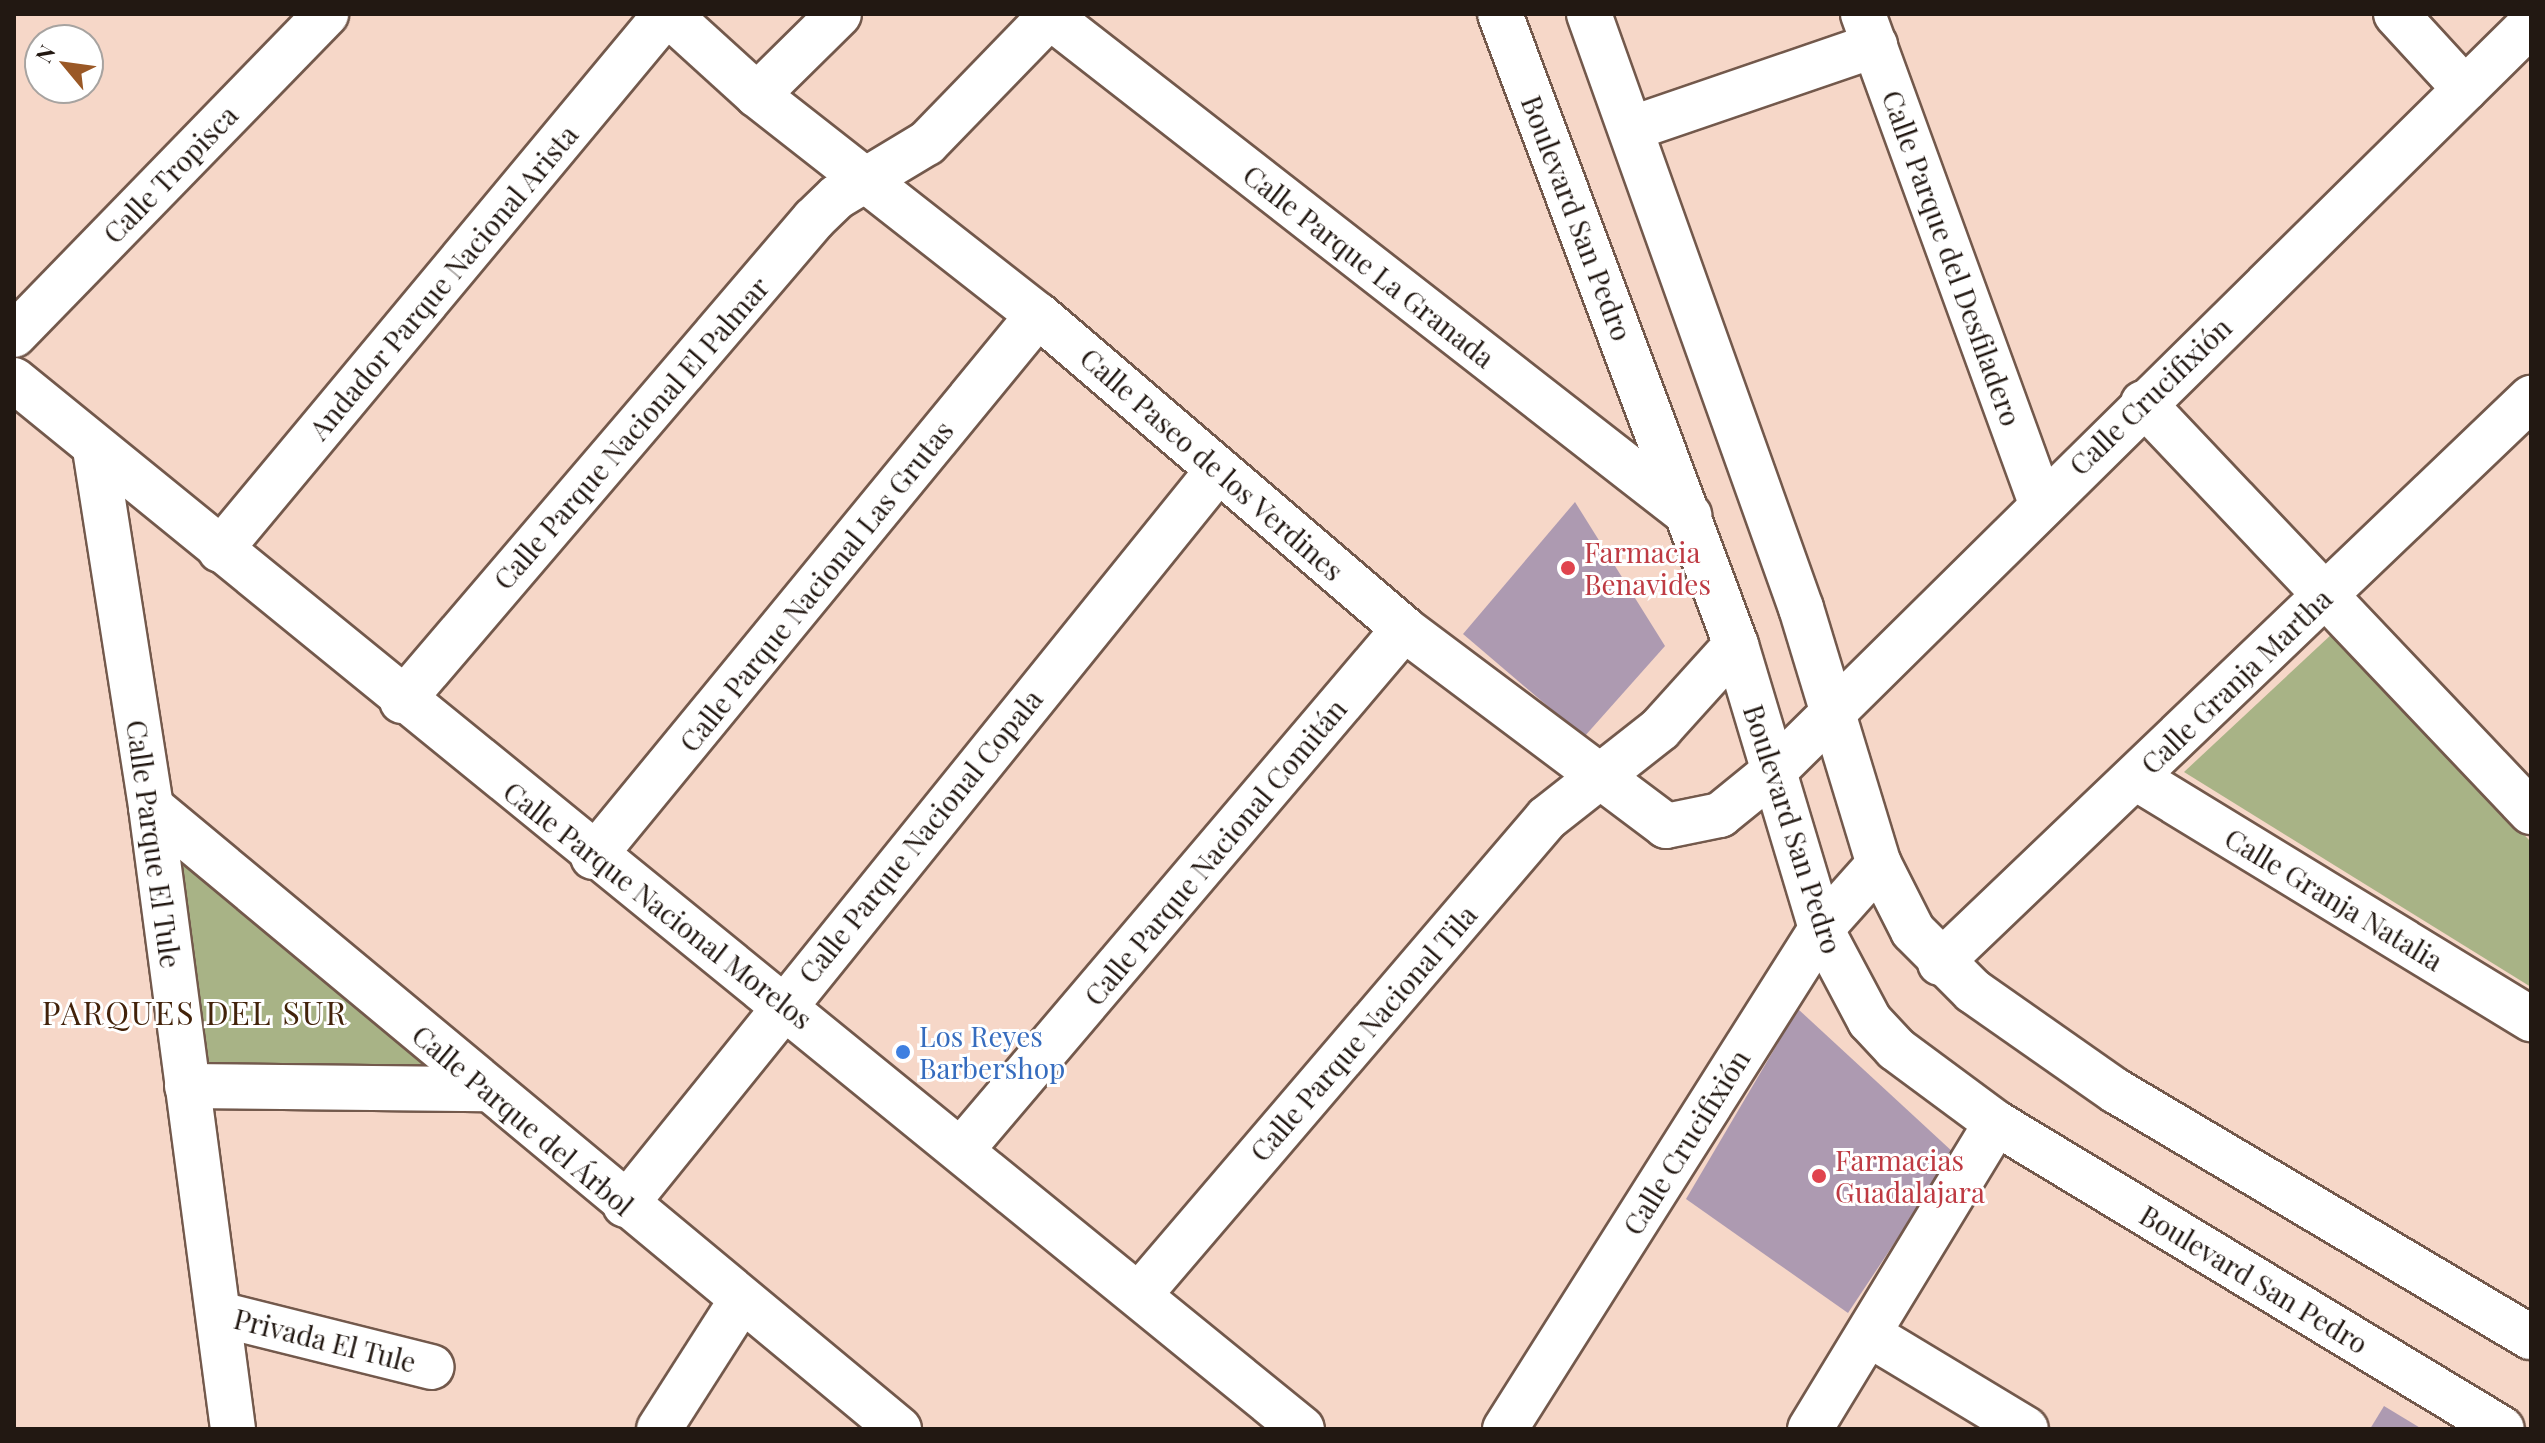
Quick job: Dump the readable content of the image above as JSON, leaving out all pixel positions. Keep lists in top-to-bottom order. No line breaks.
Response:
{"streets":{"street":["Calle Tropisca","Boulevard San Pedro","Calle Parque del Desfiladero","Calle Parque La Granada","Andador Parque Nacional Arista","Calle Crucifixión","Calle Parque Nacional El Palmar","Calle Paseo de los Verdines","Calle Parque Nacional Las Grutas","Calle Granja Martha","Calle Parque Nacional Copala","Calle Parque El Tule","Calle Parque Nacional Comitán","Calle Granja Natalia","Calle Parque Nacional Morelos","Calle Parque Nacional Tila","Calle Parque del Árbol","Privada El Tule"]},"crossings":[["Boulevard San Pedro","Calle Parque La Granada"],["Boulevard San Pedro","Calle Crucifixión"],["Boulevard San Pedro","Calle Paseo de los Verdines"],["Boulevard San Pedro","Calle Parque Nacional Tila"],["Calle Parque del Desfiladero","Calle Crucifixión"],["Calle Parque La Granada","Calle Parque Nacional El Palmar"],["Andador Parque Nacional Arista","Calle Paseo de los Verdines"],["Andador Parque Nacional Arista","Calle Parque Nacional Morelos"],["Calle Crucifixión","Calle Paseo de los Verdines"],["Calle Parque Nacional El Palmar","Calle Paseo de los Verdines"],["Calle Parque Nacional El Palmar","Calle Parque Nacional Morelos"],["Calle Paseo de los Verdines","Calle Parque Nacional Las Grutas"],["Calle Paseo de los Verdines","Calle Parque Nacional Copala"],["Calle Paseo de los Verdines","Calle Parque Nacional Comitán"],["Calle Paseo de los Verdines","Calle Parque Nacional Tila"],["Calle Parque Nacional Las Grutas","Calle Parque Nacional Morelos"],["Calle Granja Martha","Calle Granja Natalia"],["Calle Parque Nacional Copala","Calle Parque Nacional Morelos"],["Calle Parque Nacional Copala","Calle Parque del Árbol"],["Calle Parque El Tule","Calle Parque Nacional Morelos"],["Calle Parque El Tule","Calle Parque del Árbol"],["Calle Parque El Tule","Privada El Tule"],["Calle Parque Nacional Comitán","Calle Parque Nacional Morelos"],["Calle Parque Nacional Morelos","Calle Parque Nacional Tila"]],"districts":["PARQUES DEL SUR"],"places":["Farmacia Benavides","Los Reyes Barbershop","Farmacias Guadalajara"],"north":"top left"}
